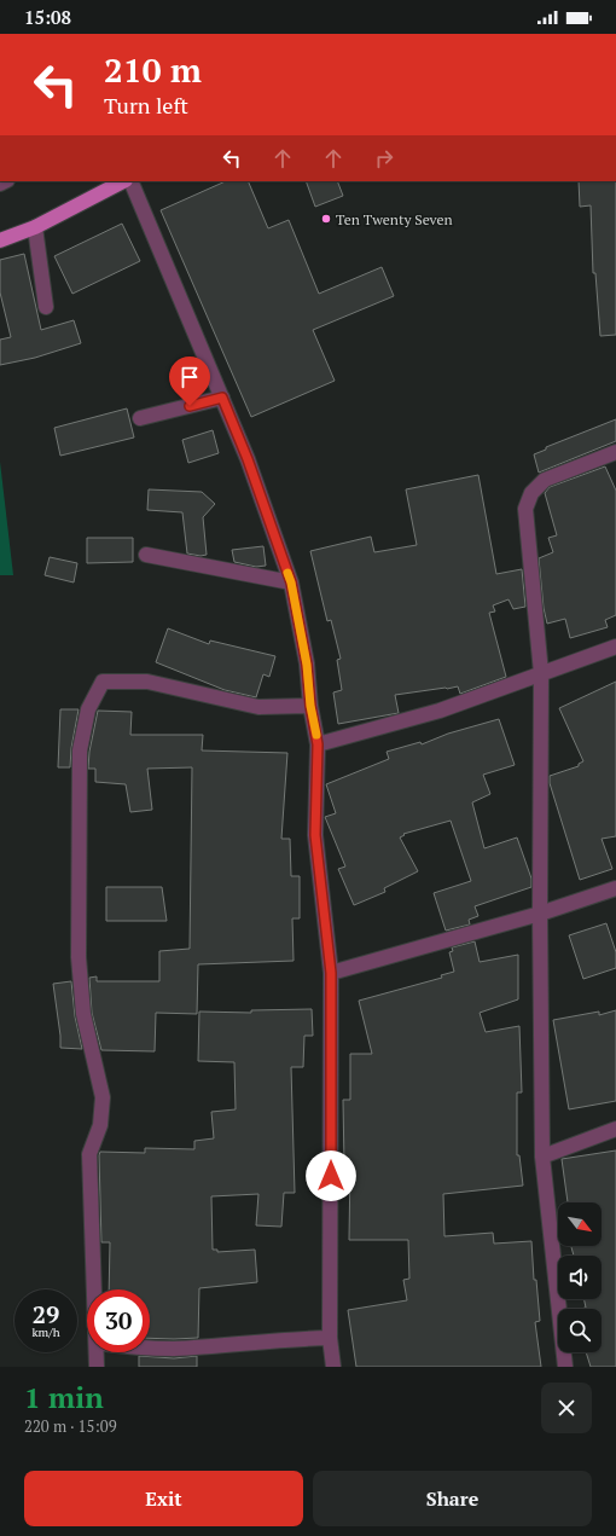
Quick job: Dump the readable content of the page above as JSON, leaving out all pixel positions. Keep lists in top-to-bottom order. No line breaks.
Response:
{"places":["Ten Twenty Seven"],"north":"bottom right","page":{"status":"15:08","turn":["210 m","Turn left"],"speed":"29 km/h","limit":"30","heading":["1 min","220 m · 15:09"],"buttons":["Exit","Share"]}}
